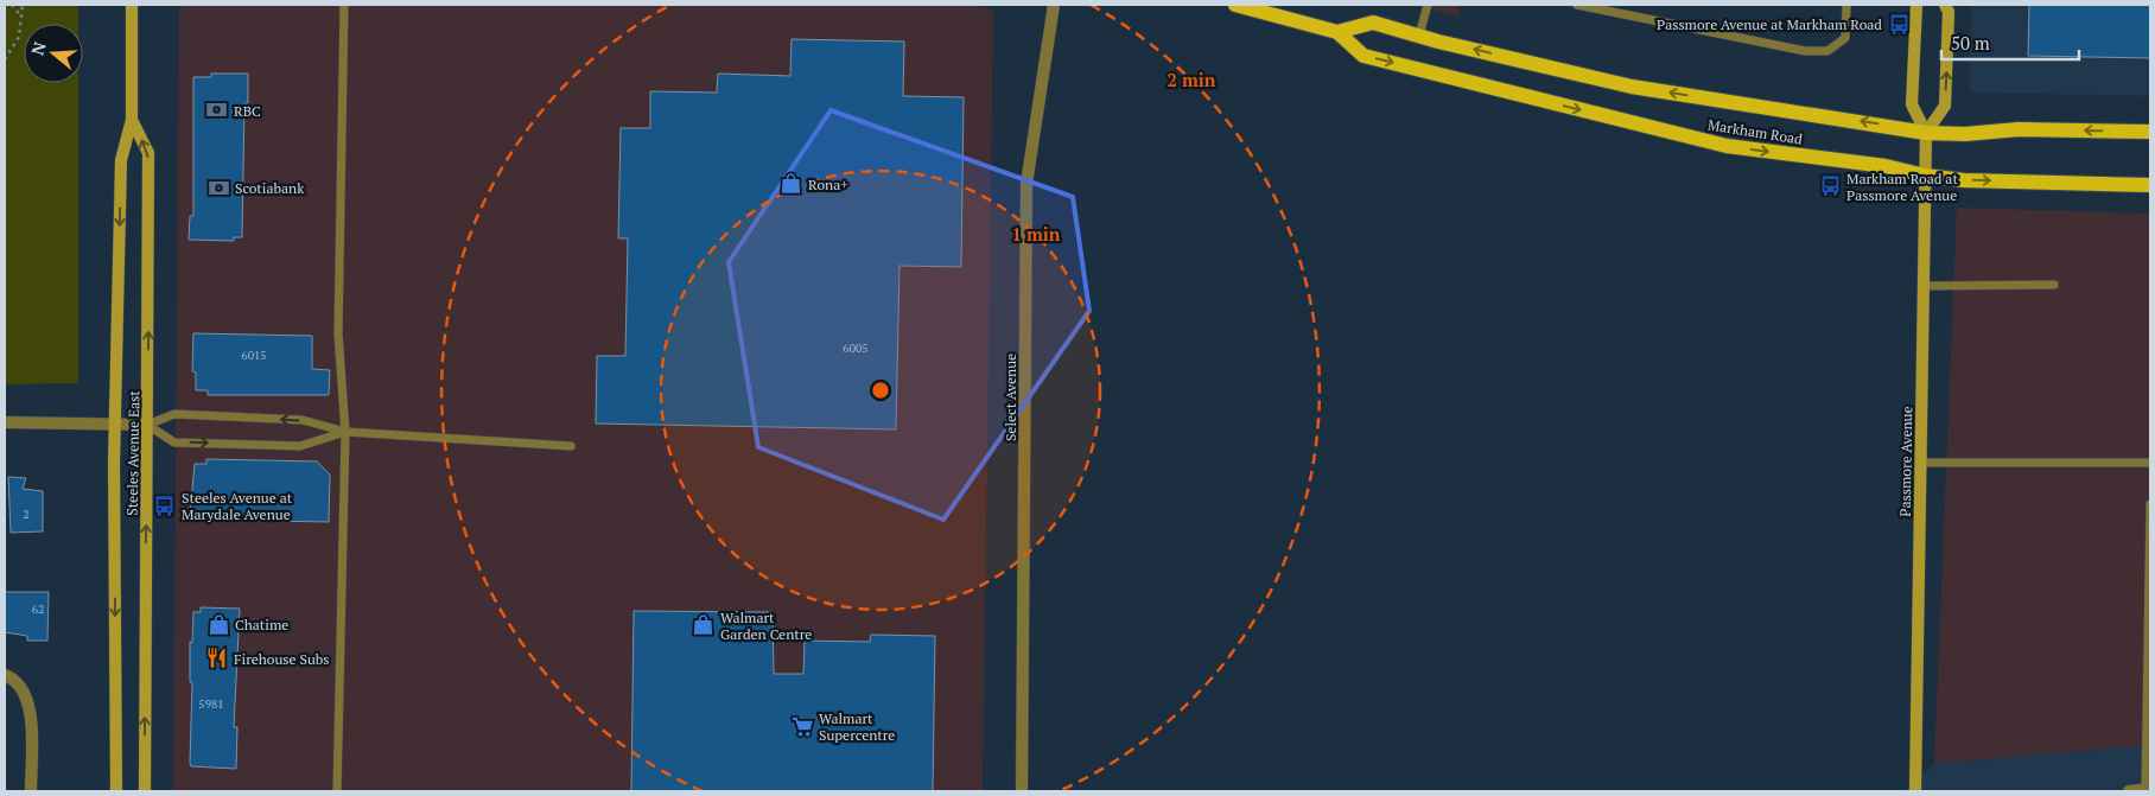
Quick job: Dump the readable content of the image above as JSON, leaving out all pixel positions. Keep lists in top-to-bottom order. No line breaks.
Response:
{"streets":{"main road":["Markham Road","Steeles Avenue East","Passmore Avenue"],"street":["Select Avenue"]},"crossings":[["Markham Road","Passmore Avenue"]],"places":{"bus stop":["Passmore Avenue at Markham Road","Markham Road at Passmore Avenue","Steeles Avenue at Marydale Avenue"],"bank":["RBC","Scotiabank"],"shop":["Rona+","Chatime","Walmart Garden Centre"],"restaurant":["Firehouse Subs"],"supermarket":["Walmart Supercentre"]},"house_numbers":["6005","6015","2","62","5981"],"scale_bar":"50 m","north":"left","rings":["2 min","1 min"]}
